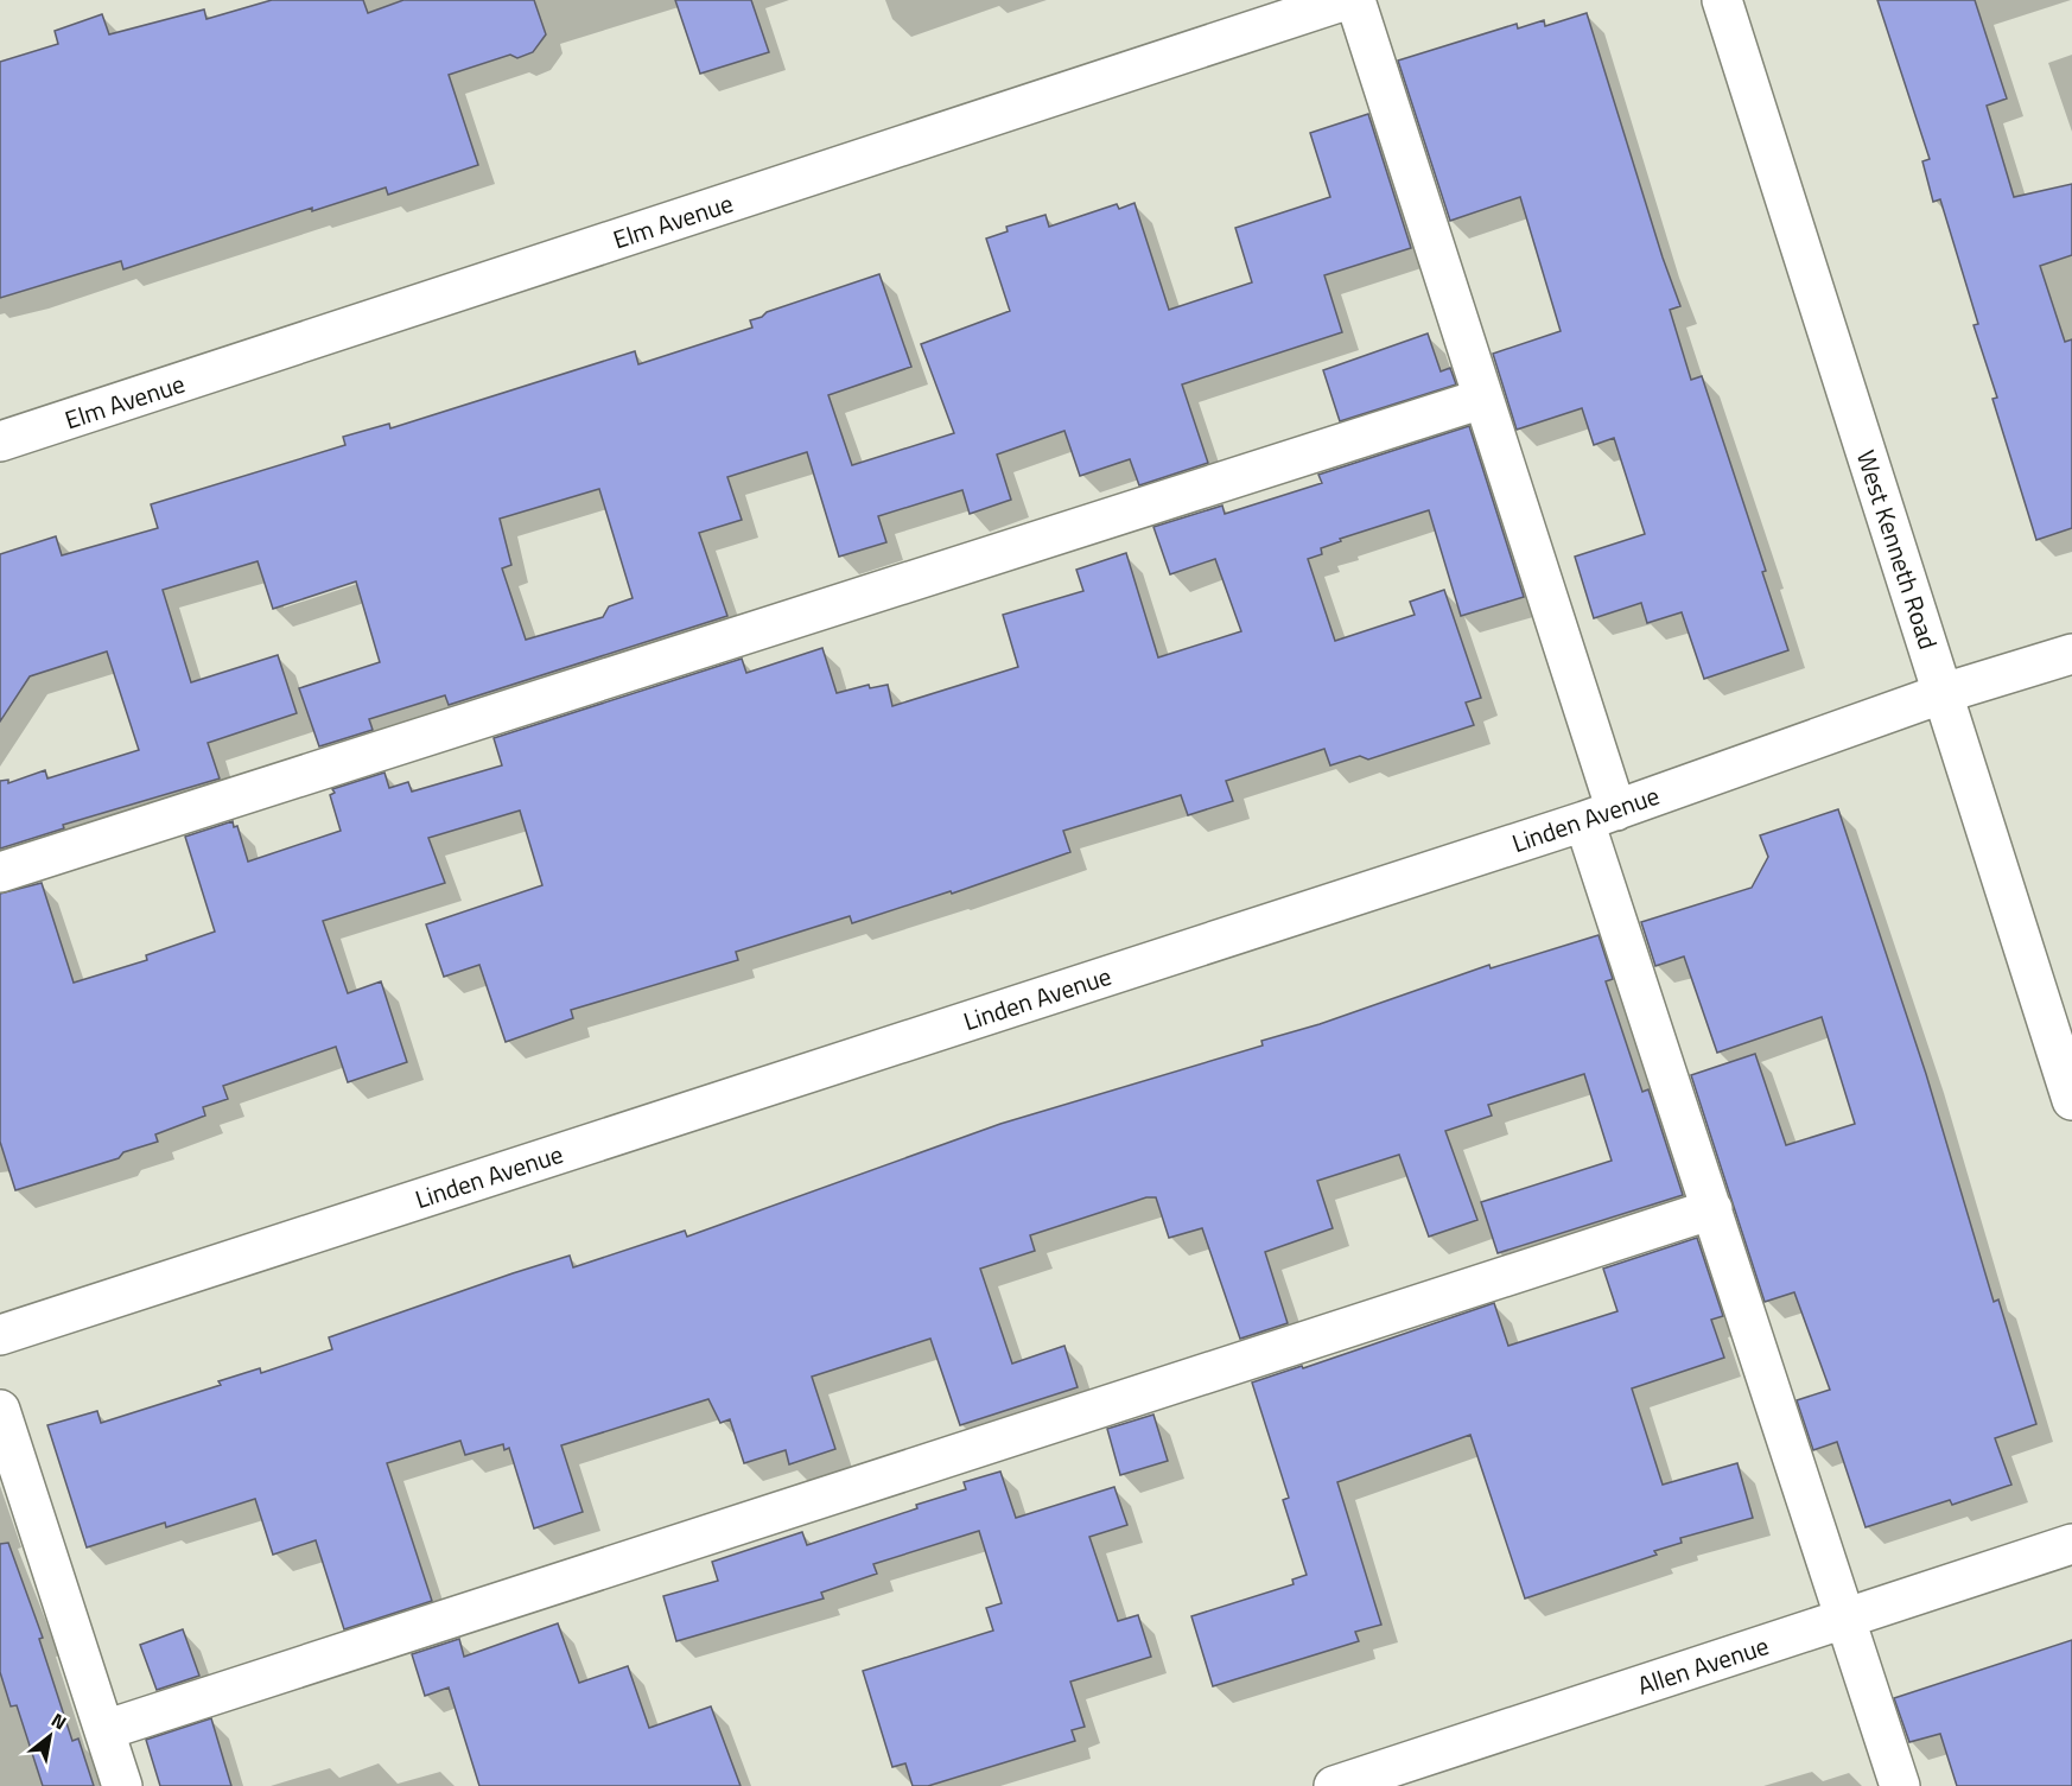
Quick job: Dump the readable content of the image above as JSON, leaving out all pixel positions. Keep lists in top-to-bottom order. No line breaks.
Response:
{"streets":{"street":["Elm Avenue","West Kenneth Road","Linden Avenue","Allen Avenue"]},"crossings":[["West Kenneth Road","Linden Avenue"]],"north":"top right"}
